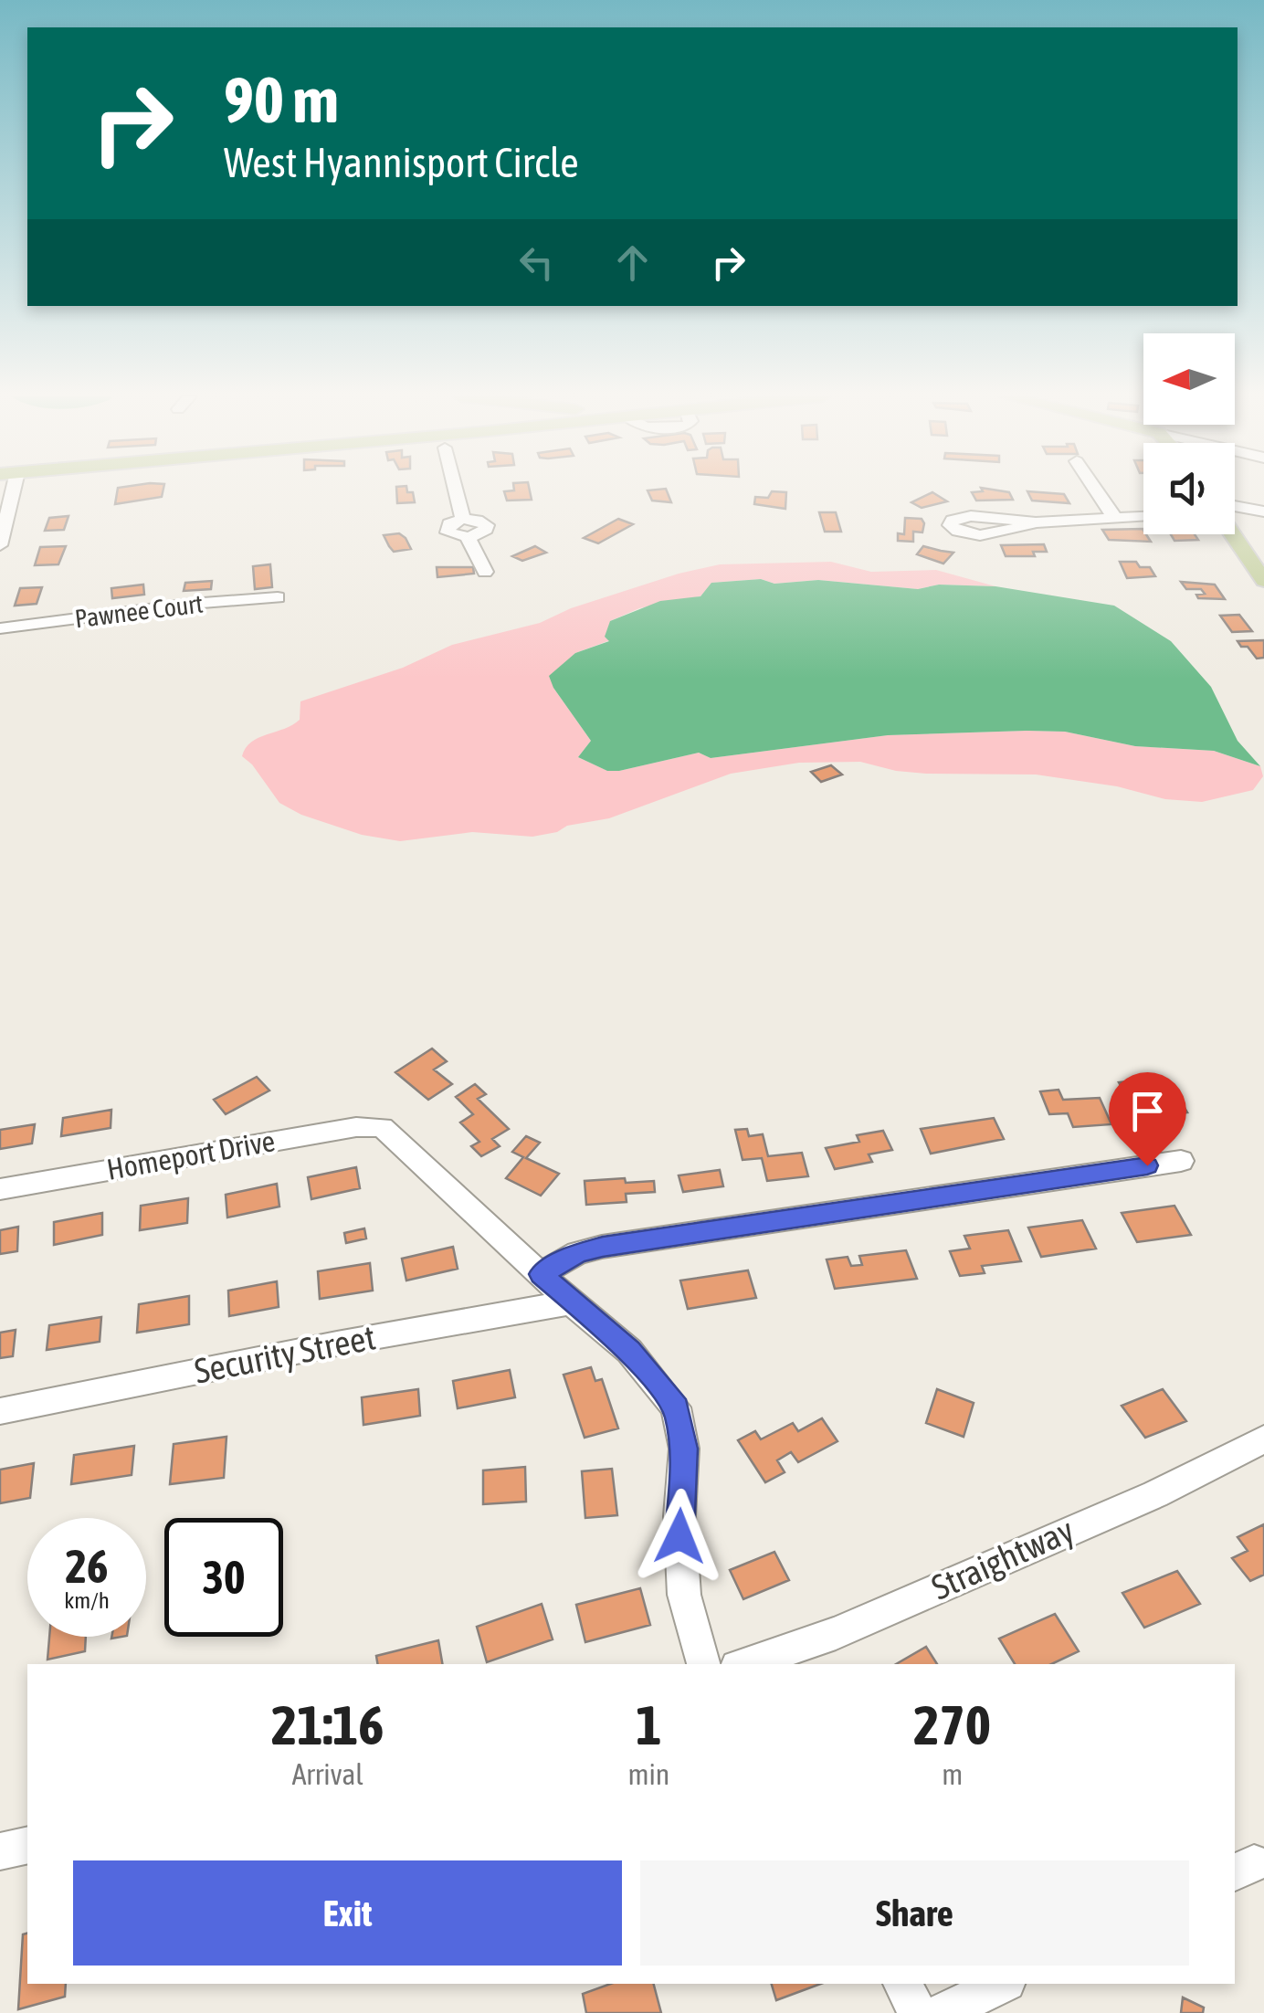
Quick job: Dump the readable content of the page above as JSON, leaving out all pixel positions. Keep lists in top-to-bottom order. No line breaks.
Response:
{"streets":{"street":["Pawnee Court","Homeport Drive","Security Street","Straightway"]},"north":"left","page":{"turn":["90 m","West Hyannisport Circle"],"speed":"26 km/h","limit":"30","eta":["21:16","Arrival","1","min","270","m"],"buttons":["Exit","Share"]}}
